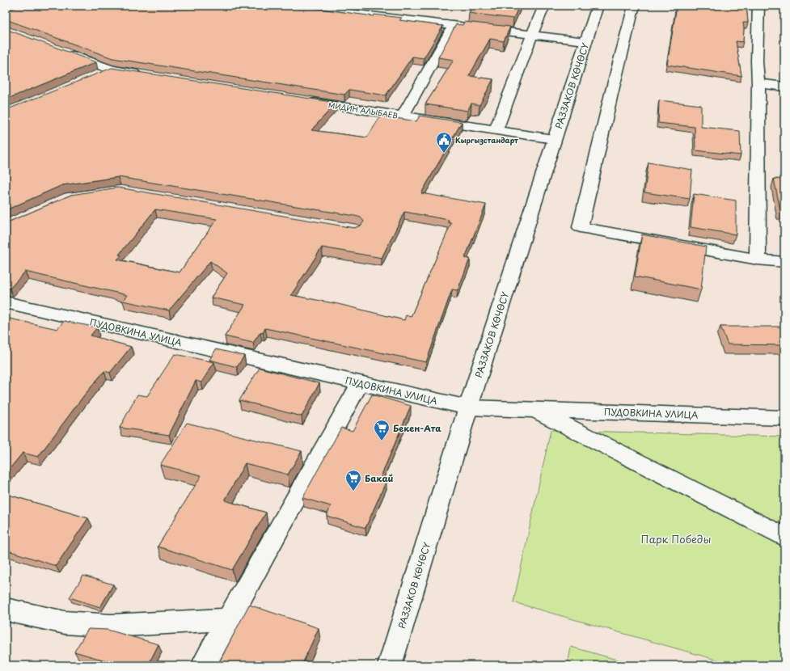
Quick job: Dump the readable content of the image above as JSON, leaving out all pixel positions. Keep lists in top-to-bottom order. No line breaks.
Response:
{"streets":{"main road":["РАЗЗАКОВ КӨЧӨСҮ","МИДИН АЛЫБАЕВ","ПУДОВКИНА УЛИЦА"]},"crossings":[["РАЗЗАКОВ КӨЧӨСҮ","МИДИН АЛЫБАЕВ"],["РАЗЗАКОВ КӨЧӨСҮ","ПУДОВКИНА УЛИЦА"]],"parks":["Парк Победы"],"places":{"public building":["Кыргызстандарт"],"supermarket":["Бекен-Ата","Бакай"]}}
